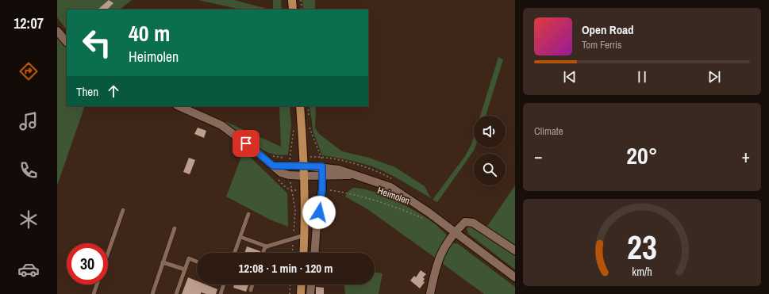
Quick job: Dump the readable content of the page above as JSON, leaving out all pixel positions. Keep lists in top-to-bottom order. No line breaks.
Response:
{"streets":{"street":["Heimolen"]},"page":{"tabs":"12:07","turn":["40 m","Heimolen"],"song":["Open Road","Tom Ferris"],"then":"Then","tile":"Climate","heat":["−","20°","+"],"limit":"30","trip":"12:08 · 1 min · 120 m","gauge":["23","km/h"]}}
